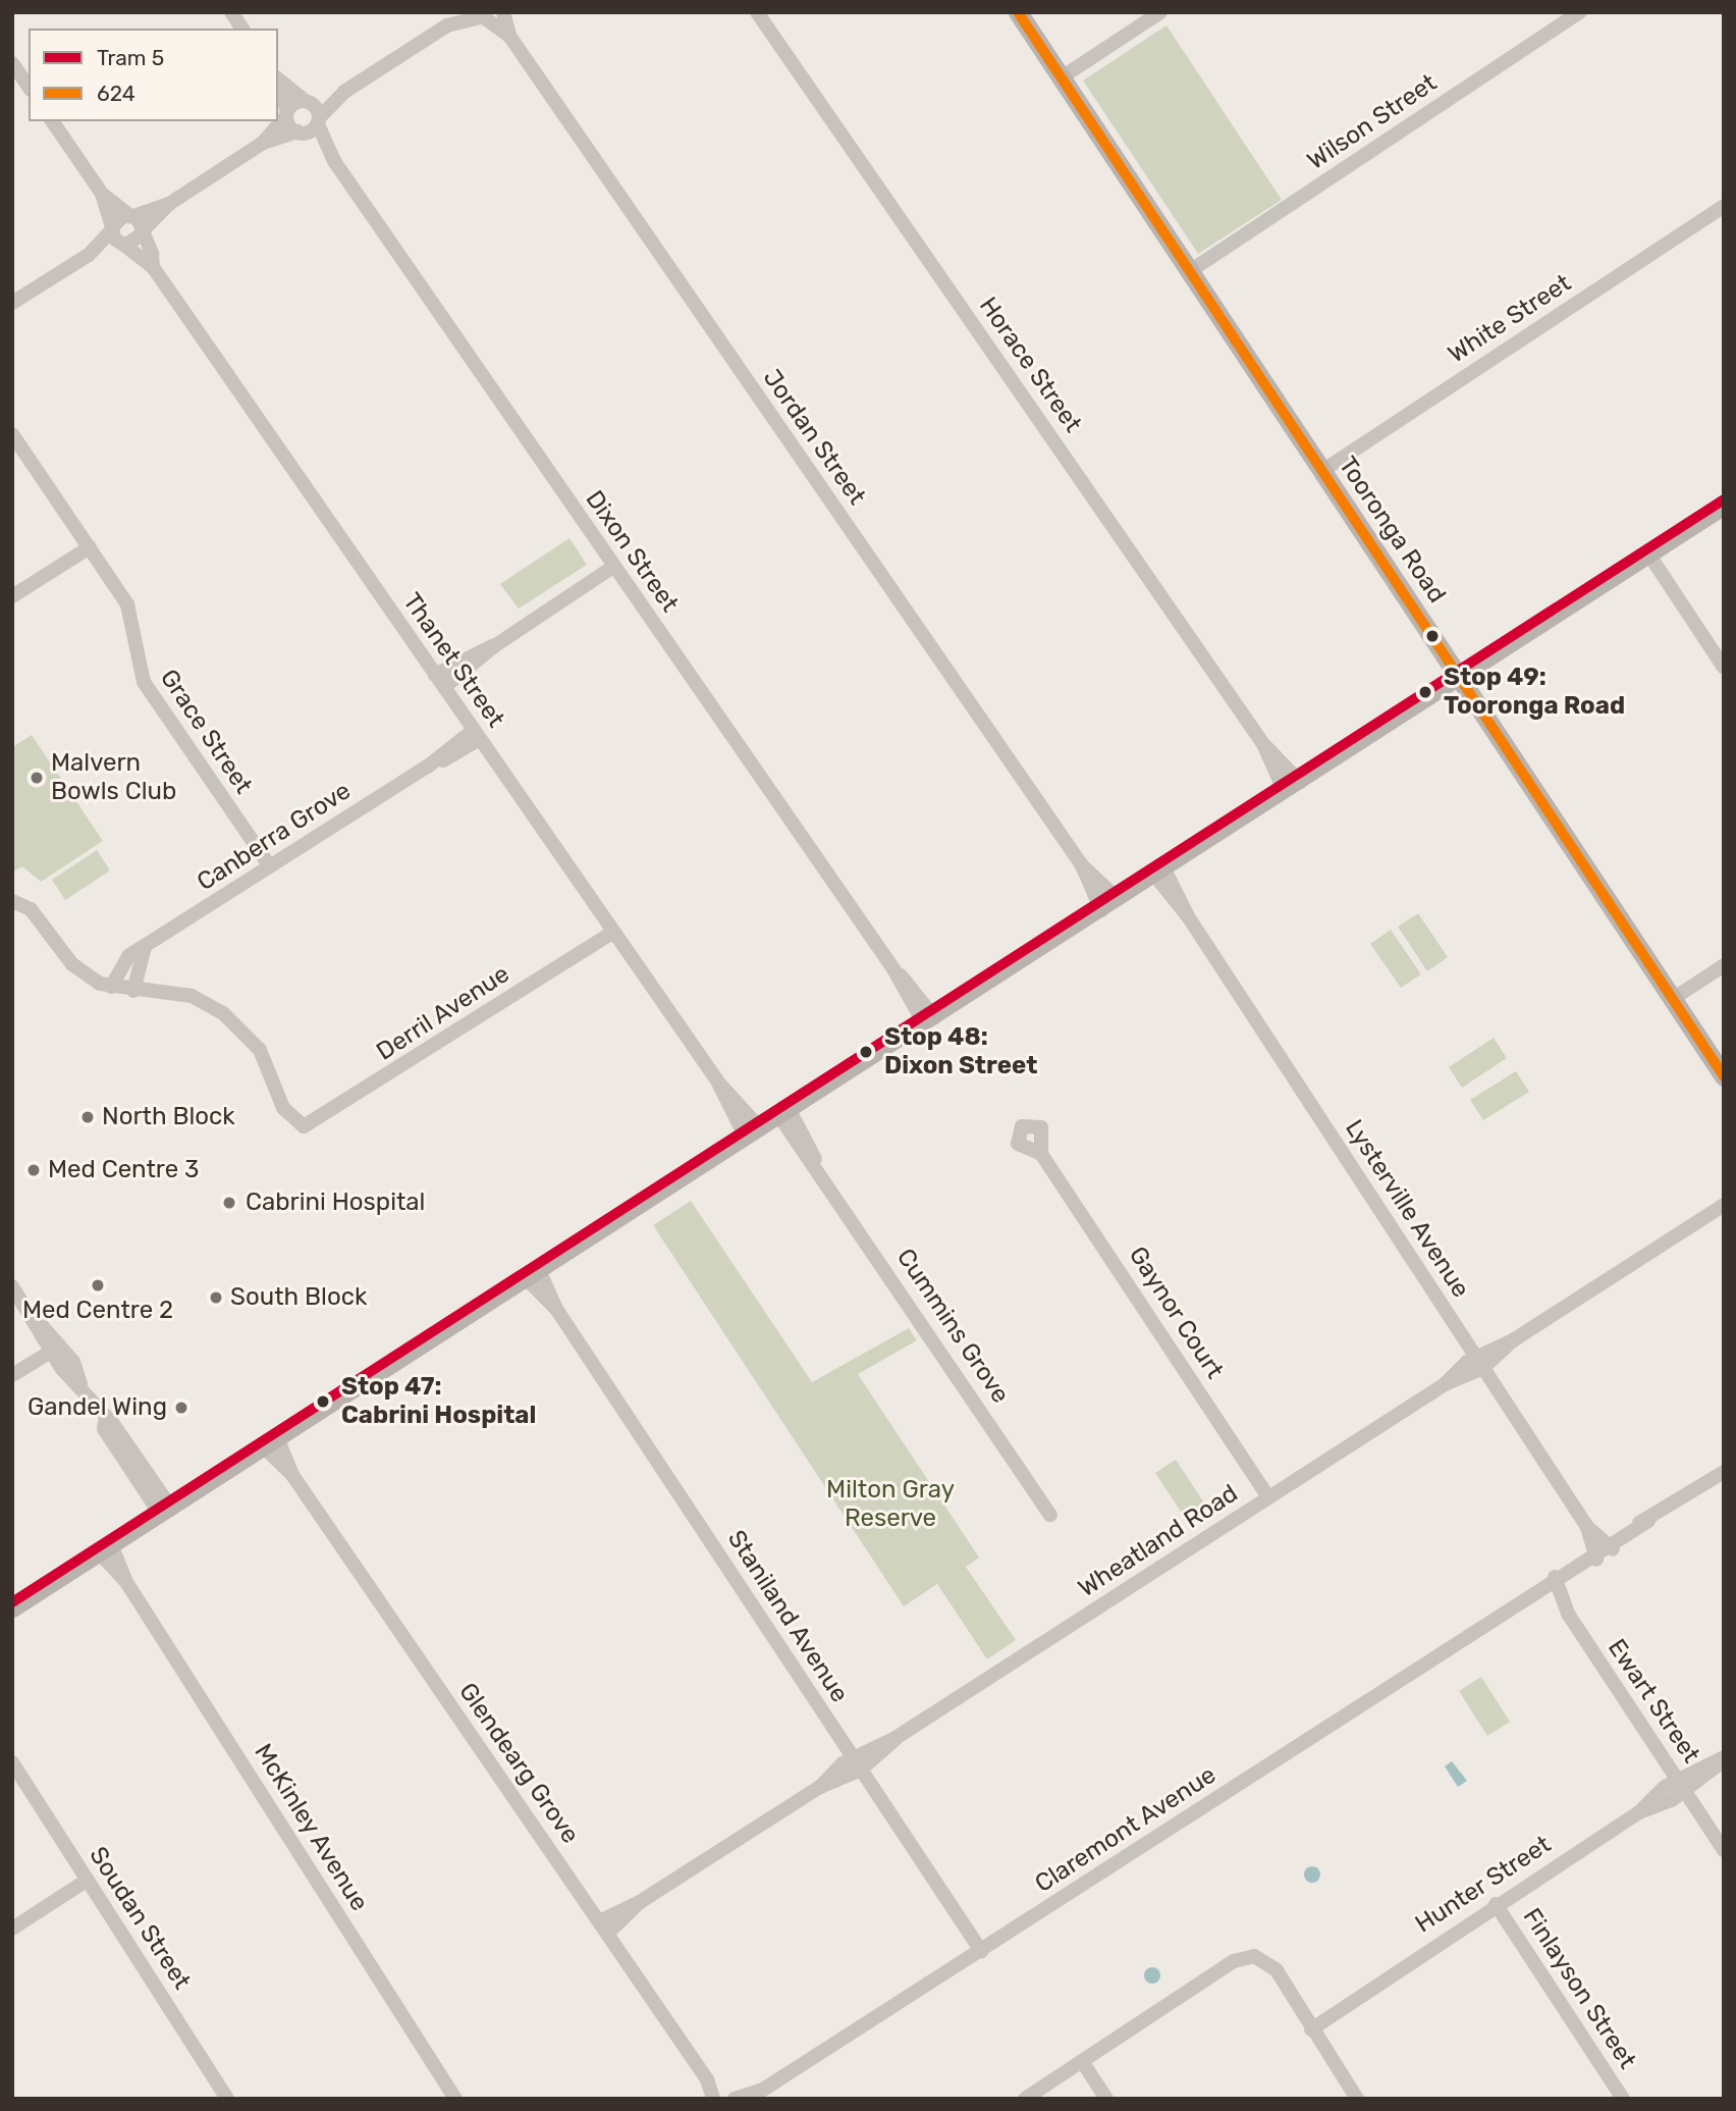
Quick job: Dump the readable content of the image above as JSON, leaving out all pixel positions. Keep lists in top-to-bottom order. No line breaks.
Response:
{"streets":{"main road":["Tooronga Road"],"street":["Wilson Street","White Street","Horace Street","Jordan Street","Dixon Street","Thanet Street","Grace Street","Canberra Grove","Derril Avenue","Lysterville Avenue","Gaynor Court","Cummins Grove","Wheatland Road","Staniland Avenue","Ewart Street","Glendearg Grove","McKinley Avenue","Claremont Avenue","Hunter Street","Soudan Street","Finlayson Street"]},"crossings":[["Wilson Street","Tooronga Road"],["White Street","Tooronga Road"],["Thanet Street","Canberra Grove"],["Thanet Street","Derril Avenue"],["Grace Street","Canberra Grove"],["Lysterville Avenue","Wheatland Road"],["Lysterville Avenue","Claremont Avenue"],["Gaynor Court","Wheatland Road"],["Wheatland Road","Staniland Avenue"],["Wheatland Road","Glendearg Grove"],["Staniland Avenue","Claremont Avenue"],["Ewart Street","Claremont Avenue"],["Ewart Street","Hunter Street"],["Glendearg Grove","Claremont Avenue"],["Hunter Street","Finlayson Street"]],"parks":["Milton Gray Reserve"],"places":["Stop 49: Tooronga Road","Malvern Bowls Club","Stop 48: Dixon Street","North Block","Med Centre 3","Cabrini Hospital","Med Centre 2","South Block","Stop 47: Cabrini Hospital","Gandel Wing"],"lines":["transit line 624","tram line 5"],"legend":["Tram 5","624"]}
